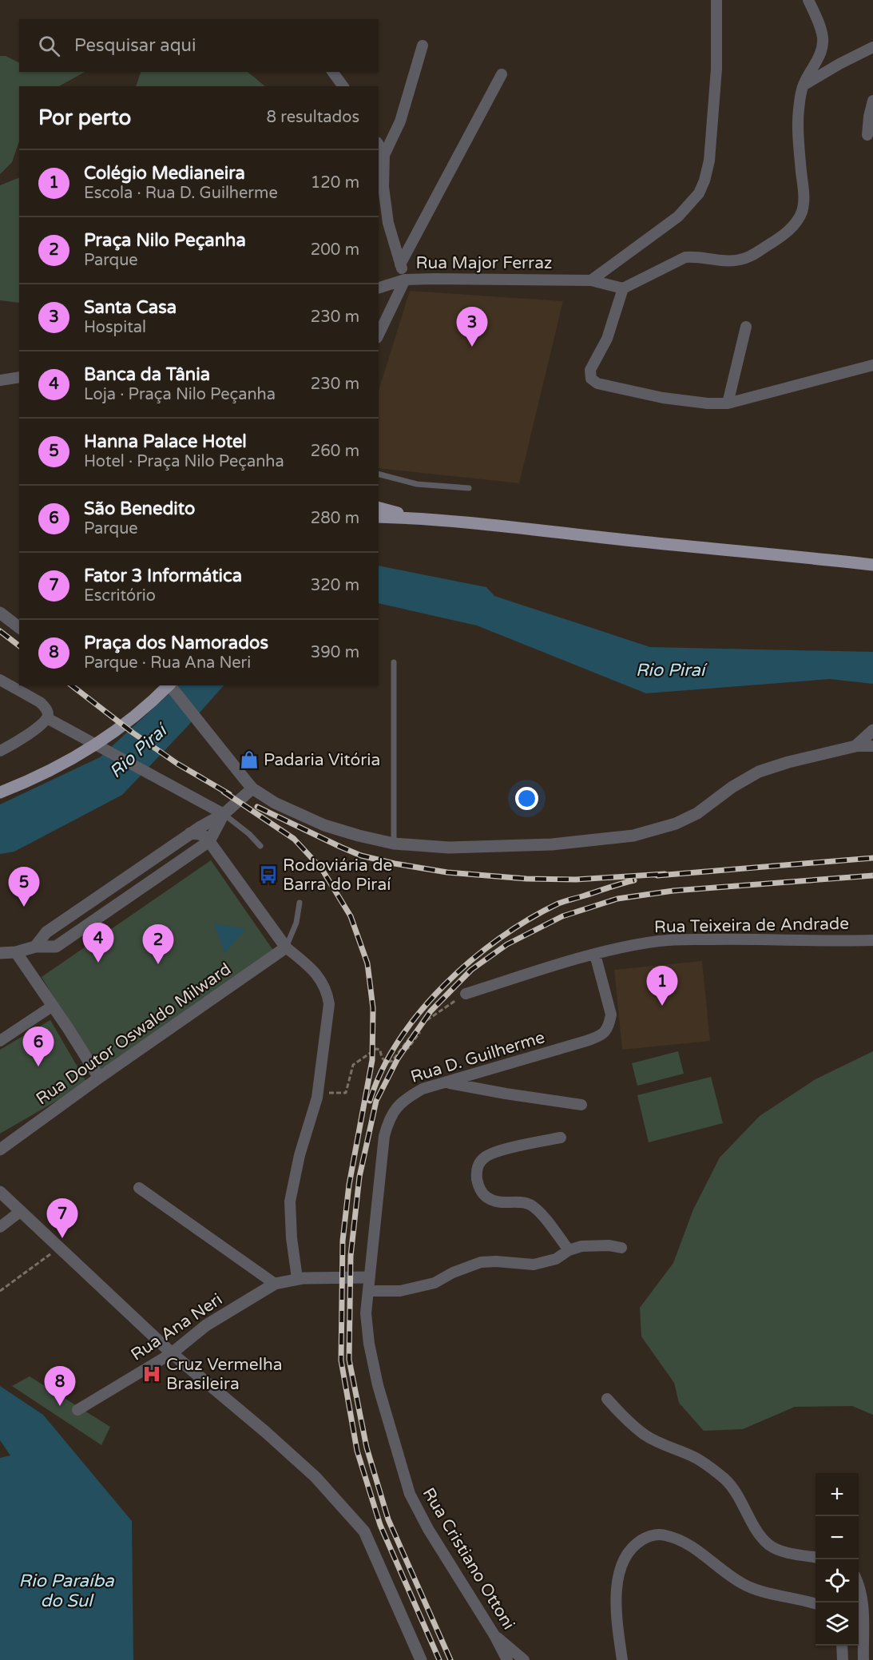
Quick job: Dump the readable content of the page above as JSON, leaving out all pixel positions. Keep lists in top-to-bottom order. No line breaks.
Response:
{"streets":{"street":["Rua Major Ferraz","Rua Teixeira de Andrade","Rua Doutor Oswaldo Milward","Rua D. Guilherme","Rua Ana Neri","Rua Cristiano Ottoni"]},"crossings":[["Rua Teixeira de Andrade","Rua D. Guilherme"],["Rua D. Guilherme","Rua Ana Neri"],["Rua D. Guilherme","Rua Cristiano Ottoni"],["Rua Ana Neri","Rua Cristiano Ottoni"]],"water":["Rio Piraí","Rio Paraíba do Sul"],"places":{"shop":["Padaria Vitória"],"bus stop":["Rodoviária de Barra do Piraí"],"hospital":["Cruz Vermelha Brasileira"]},"page":{"search":"Pesquisar aqui","heading":["Por perto","8 resultados"],"list":[{"mark":"1","name":"Colégio Medianeira","note":"Escola · Rua D. Guilherme","value":"120 m"},{"mark":"2","name":"Praça Nilo Peçanha","note":"Parque","value":"200 m"},{"mark":"3","name":"Santa Casa","note":"Hospital","value":"230 m"},{"mark":"4","name":"Banca da Tânia","note":"Loja · Praça Nilo Peçanha","value":"230 m"},{"mark":"5","name":"Hanna Palace Hotel","note":"Hotel · Praça Nilo Peçanha","value":"260 m"},{"mark":"6","name":"São Benedito","note":"Parque","value":"280 m"},{"mark":"7","name":"Fator 3 Informática","note":"Escritório","value":"320 m"},{"mark":"8","name":"Praça dos Namorados","note":"Parque · Rua Ana Neri","value":"390 m"}],"pins":["3","5","4","2","1","6","7","8"],"map_buttons":["+","−"]}}
